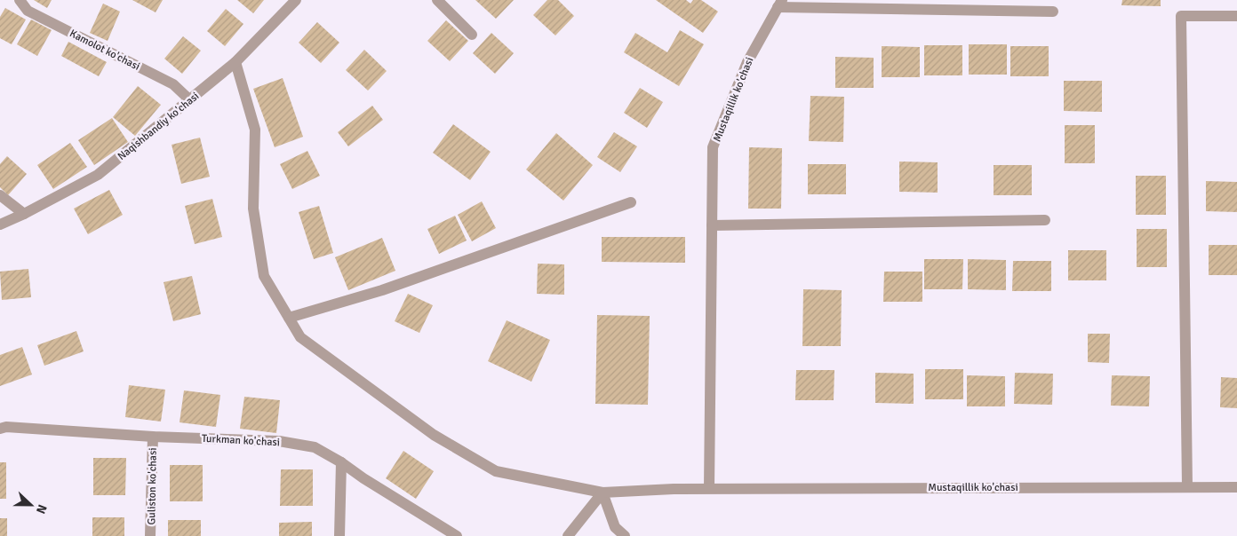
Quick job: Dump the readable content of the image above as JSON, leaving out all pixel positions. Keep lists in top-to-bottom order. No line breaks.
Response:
{"streets":{"street":["Kamolot ko'chasi","Mustaqillik ko'chasi","Naqishbandiy ko'chasi","Turkman ko'chasi","Guliston ko'chasi"]},"crossings":[["Kamolot ko'chasi","Naqishbandiy ko'chasi"],["Mustaqillik ko'chasi","Naqishbandiy ko'chasi"],["Turkman ko'chasi","Guliston ko'chasi"]],"north":"right"}
